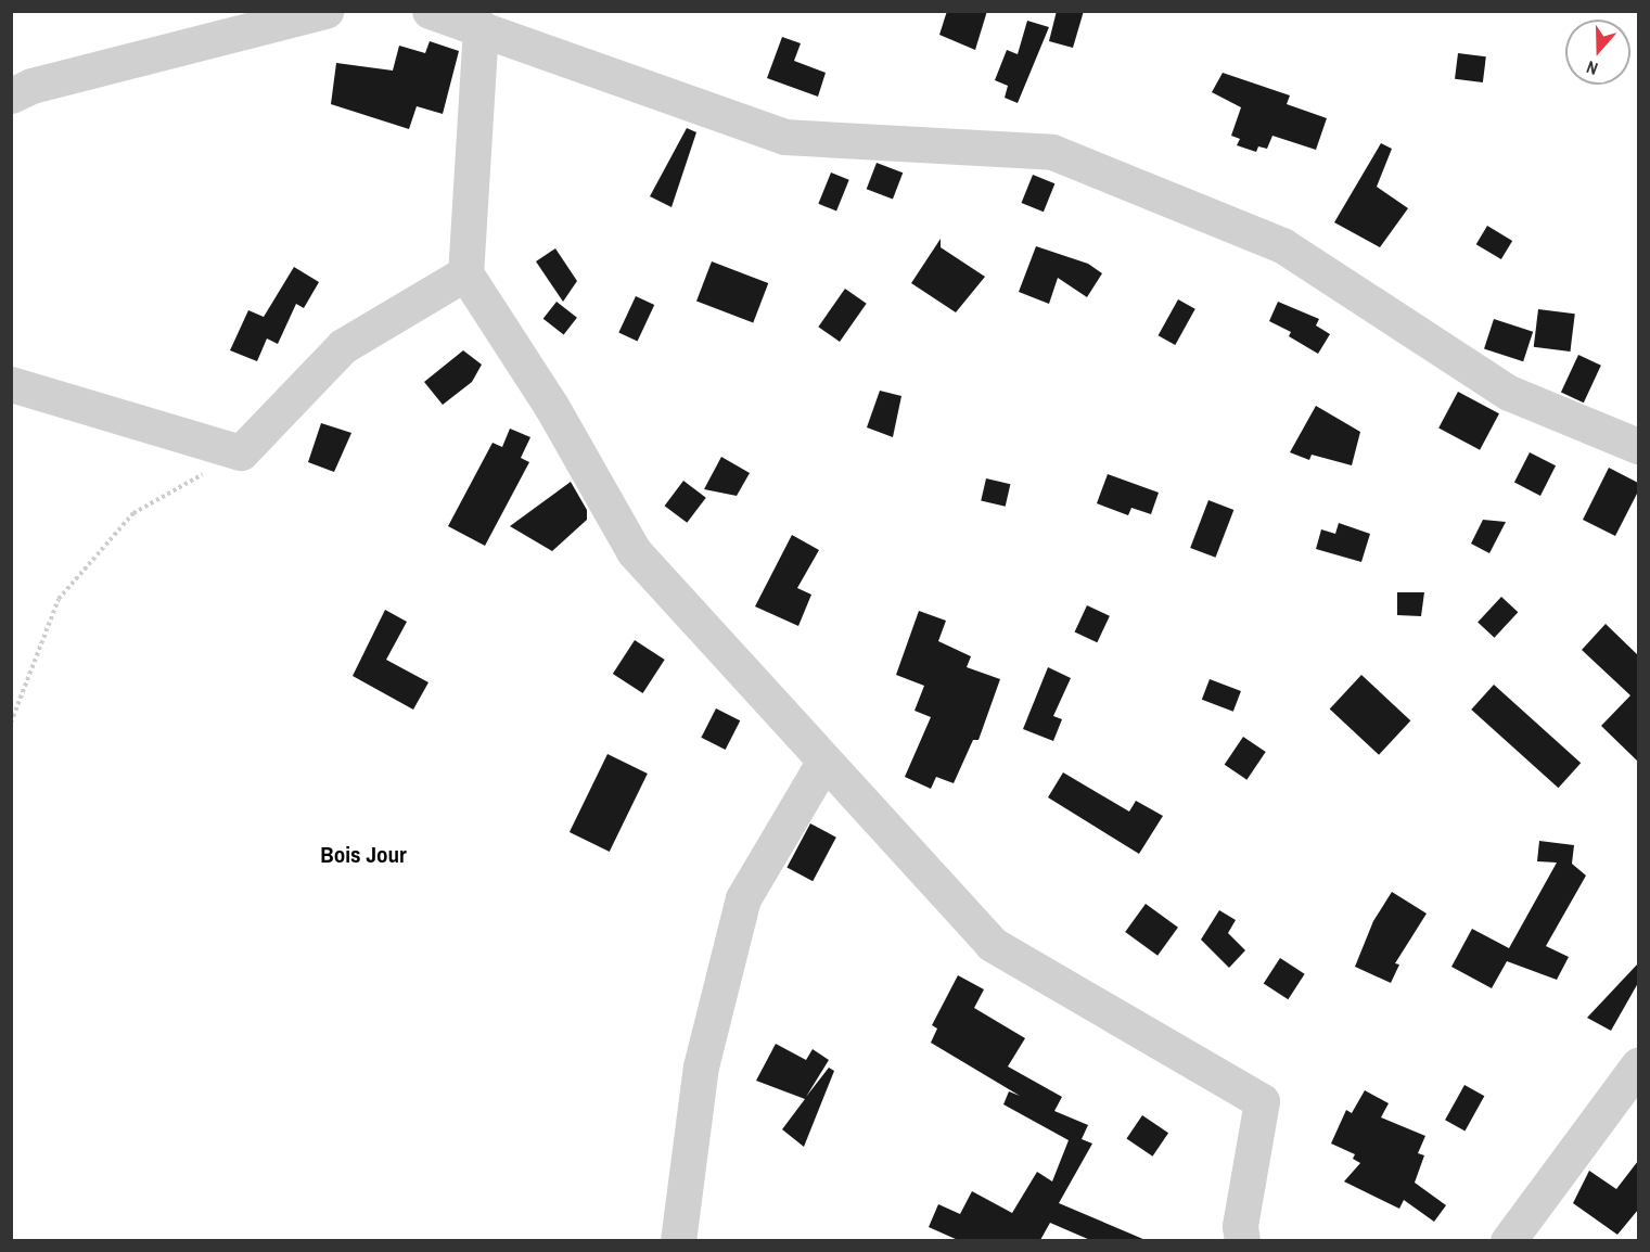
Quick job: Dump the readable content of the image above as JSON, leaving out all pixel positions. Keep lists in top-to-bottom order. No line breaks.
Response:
{"districts":["Bois Jour"],"north":"bottom"}
